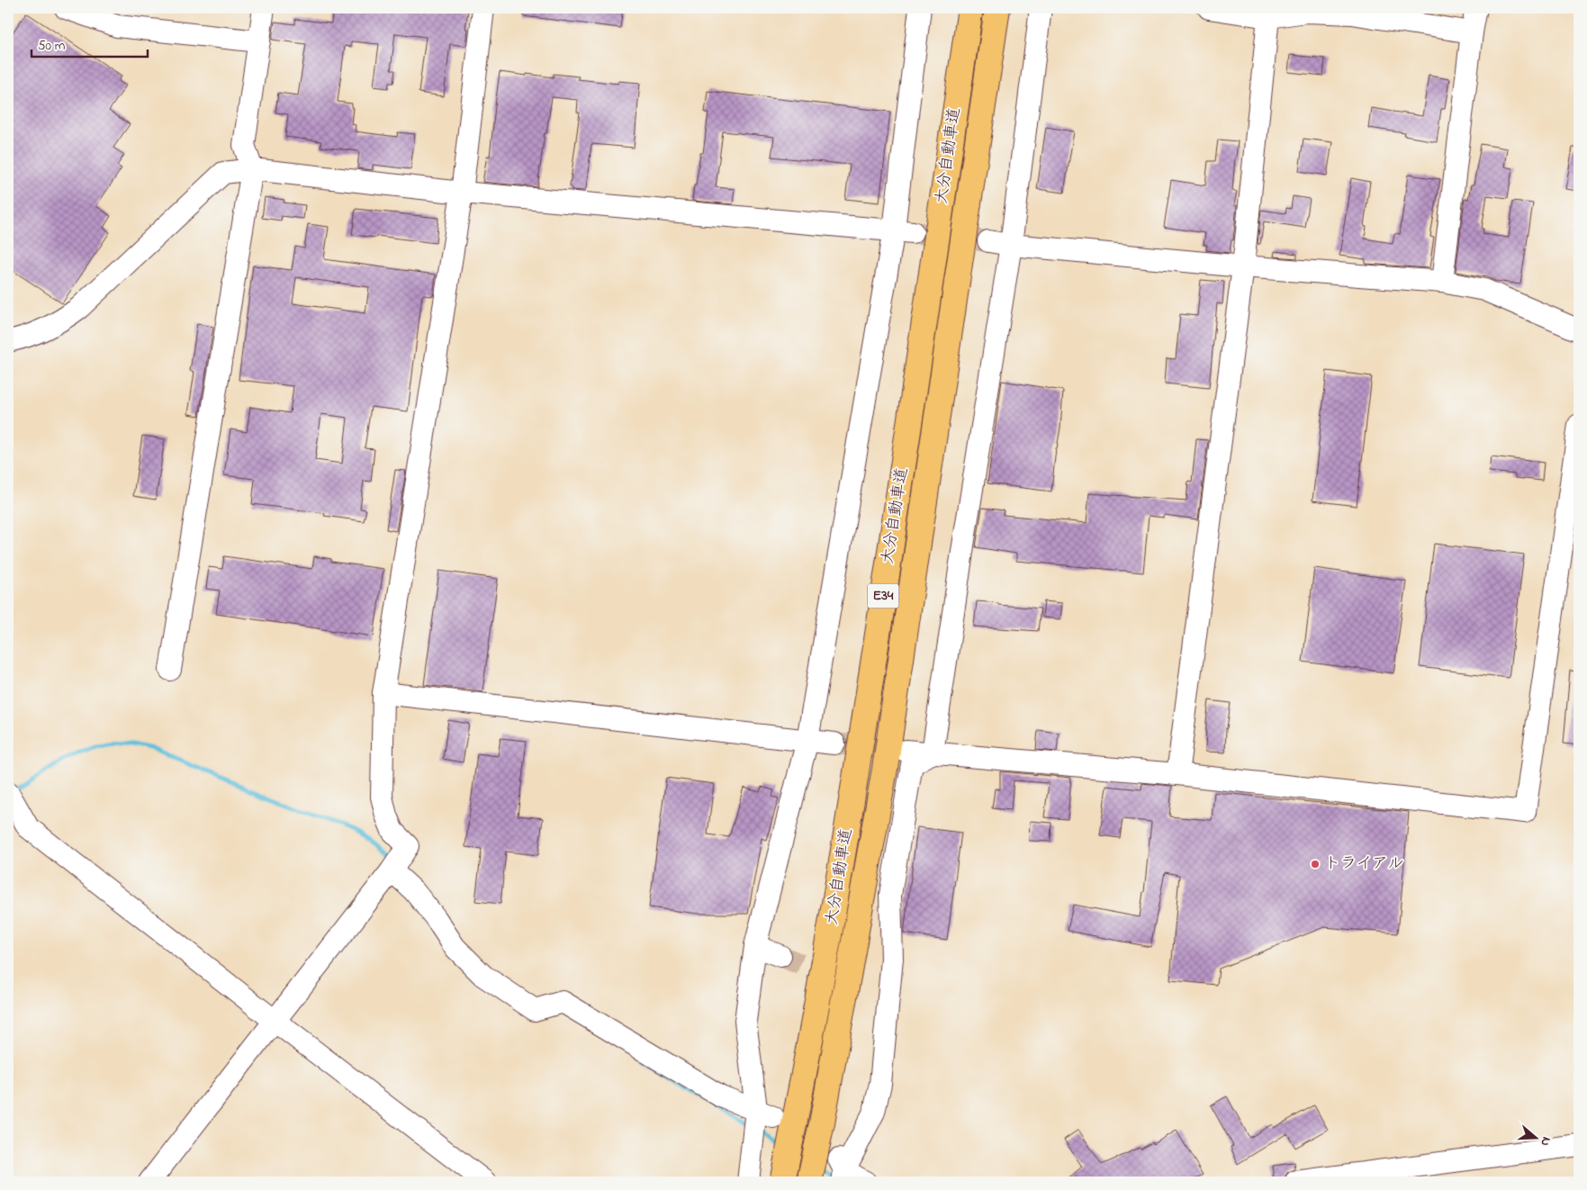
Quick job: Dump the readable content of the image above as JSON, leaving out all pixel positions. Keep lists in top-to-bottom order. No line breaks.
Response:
{"streets":{"highway":["大分自動車道","E34"]},"places":["トライアル"],"scale_bar":"50 m","north":"right"}
